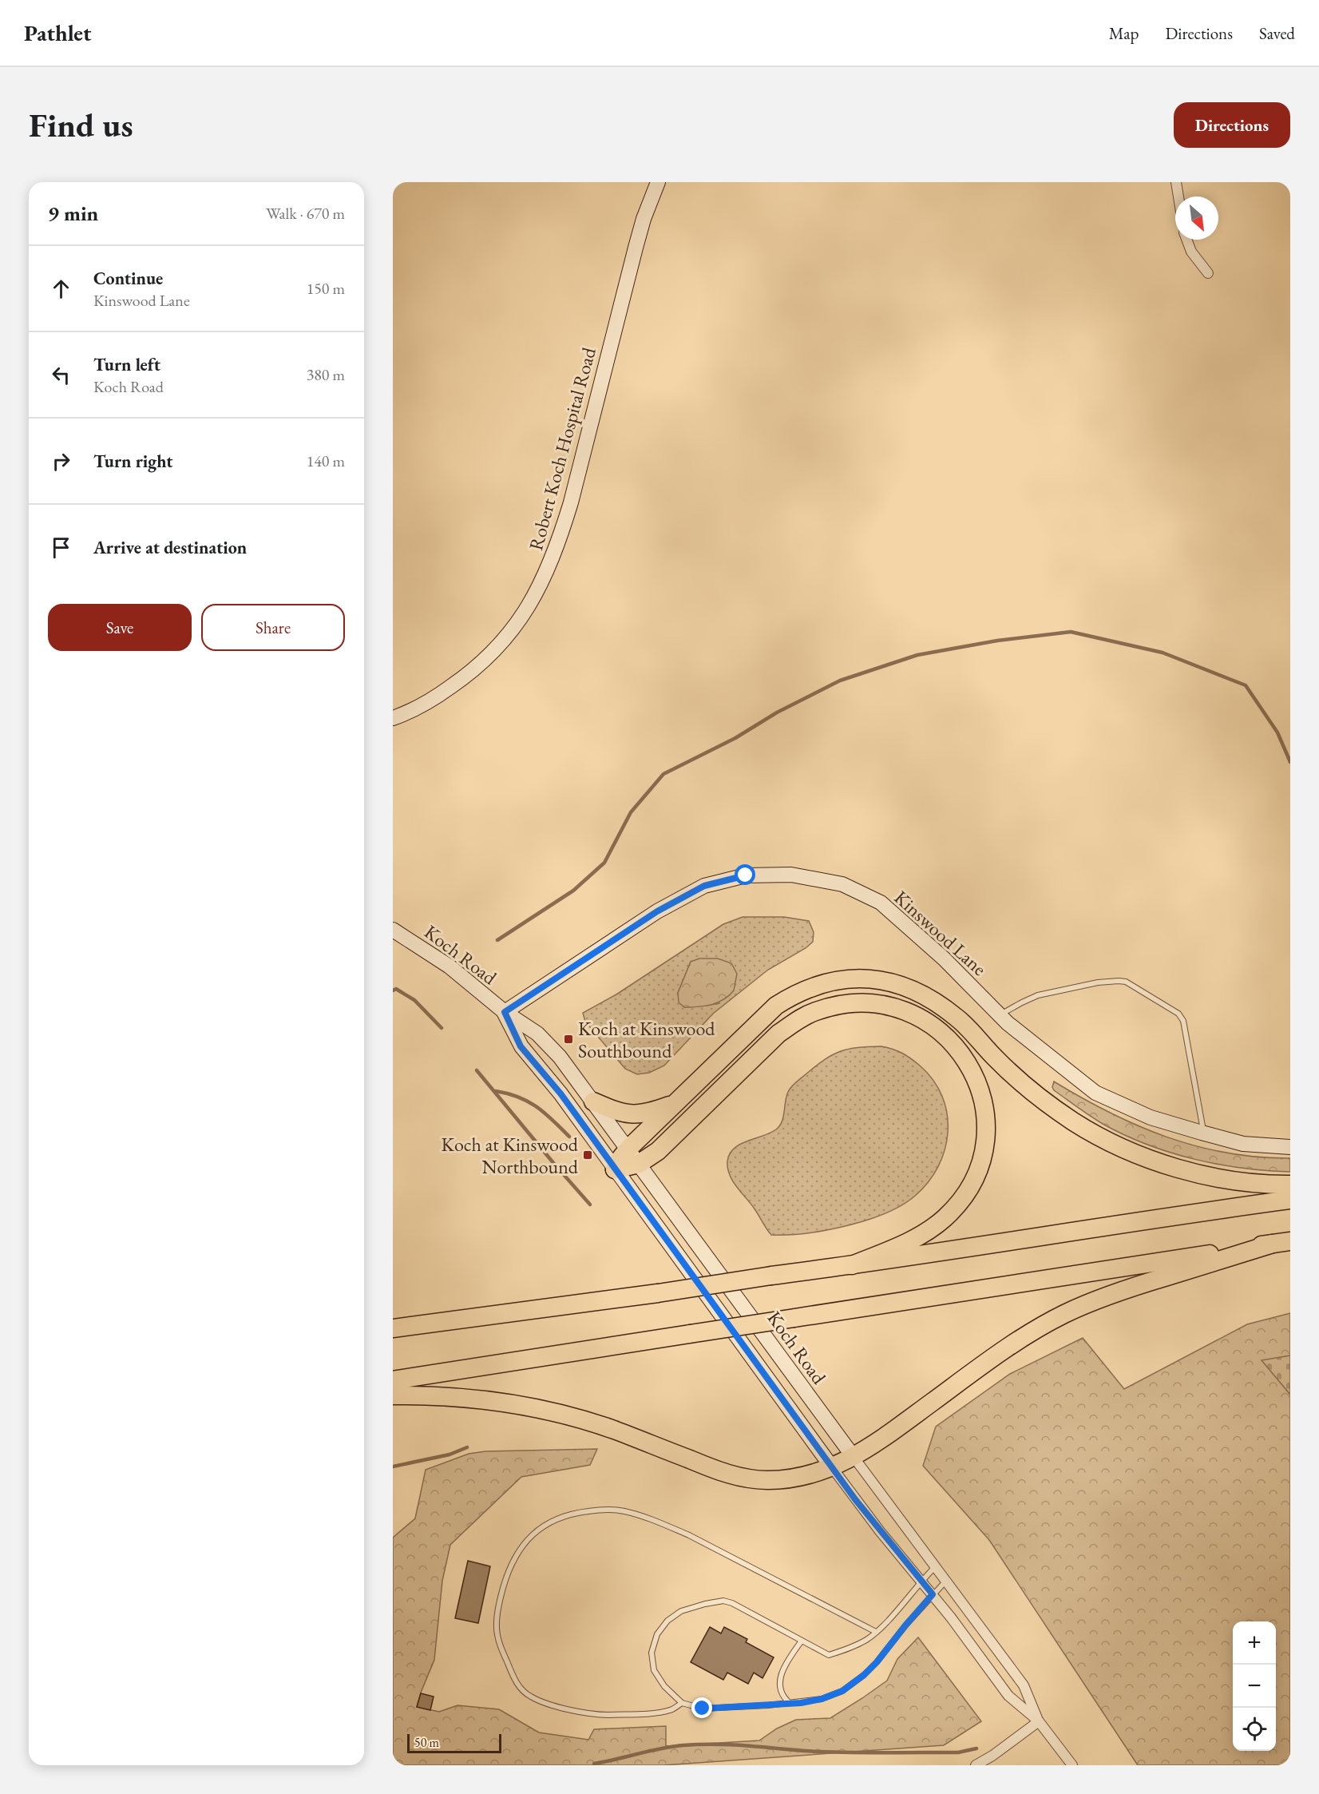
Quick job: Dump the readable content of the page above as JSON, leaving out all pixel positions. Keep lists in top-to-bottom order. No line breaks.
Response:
{"streets":{"street":["Robert Koch Hospital Road","Kinswood Lane","Koch Road"]},"crossings":[["Kinswood Lane","Koch Road"]],"places":{"transit":["Koch at Kinswood Southbound","Koch at Kinswood Northbound"]},"scale_bar":"50 m","north":"bottom right","page":{"header":"Pathlet","nav":["Map","Directions","Saved"],"buttons":["Directions",["Save","Share"]],"title":"Find us","heading":["9 min","Walk · 670 m"],"list":[["Continue","Kinswood Lane","150 m"],["Turn left","Koch Road","380 m"],["Turn right","140 m"],"Arrive at destination"],"map_buttons":["+","−"],"scale":"50 m"}}
